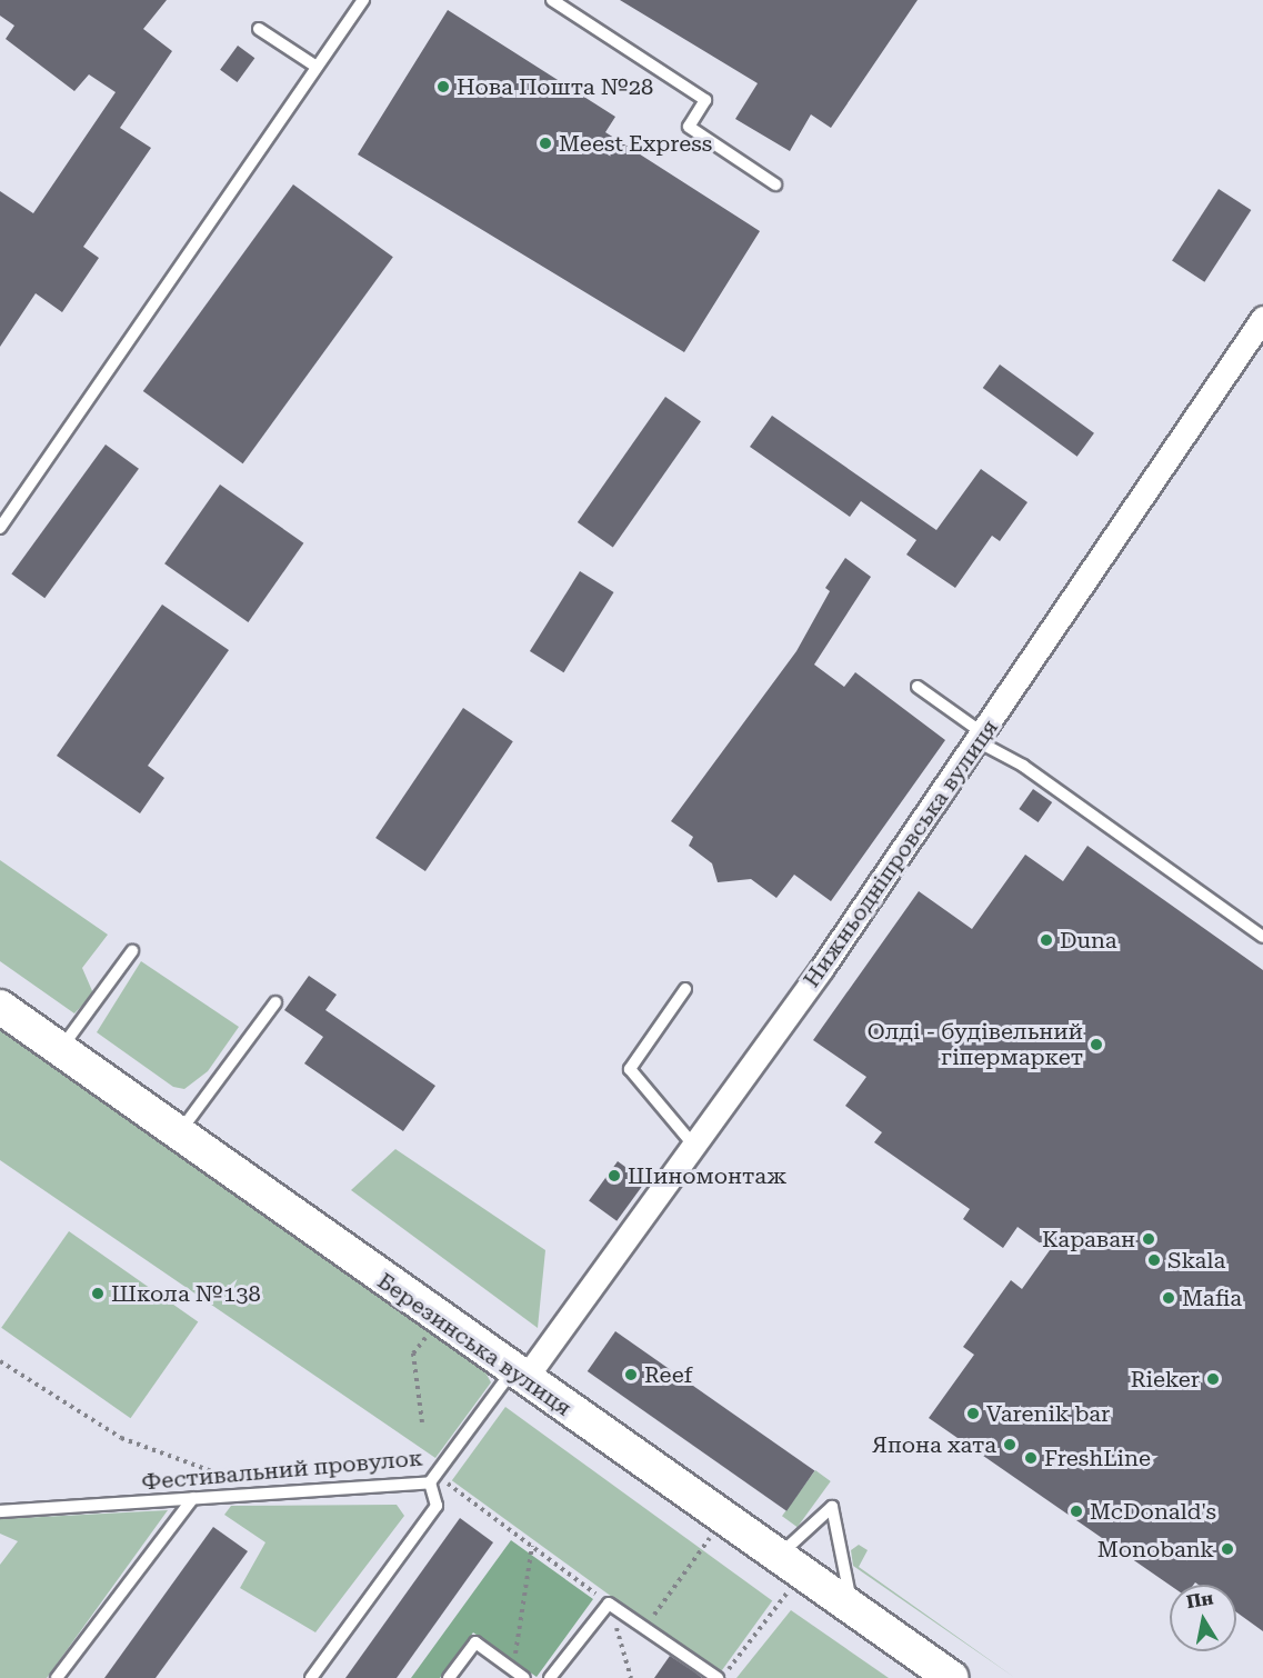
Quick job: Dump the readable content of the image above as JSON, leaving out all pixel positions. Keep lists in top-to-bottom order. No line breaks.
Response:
{"streets":{"street":["Нижньодніпровська вулиця","Березинська вулиця"],"lane":["Фестивальний провулок"]},"crossings":[["Нижньодніпровська вулиця","Березинська вулиця"],["Нижньодніпровська вулиця","Фестивальний провулок"],["Березинська вулиця","Фестивальний провулок"]],"places":["Нова Пошта №28","Meest Express","Duna","Олді - будівельний гіпермаркет","Шиномонтаж","Караван","Skala","Школа №138","Mafia","Reef","Rieker","Varenik bar","Япона хата","FreshLine","McDonald's","Monobank"],"north":"top"}
